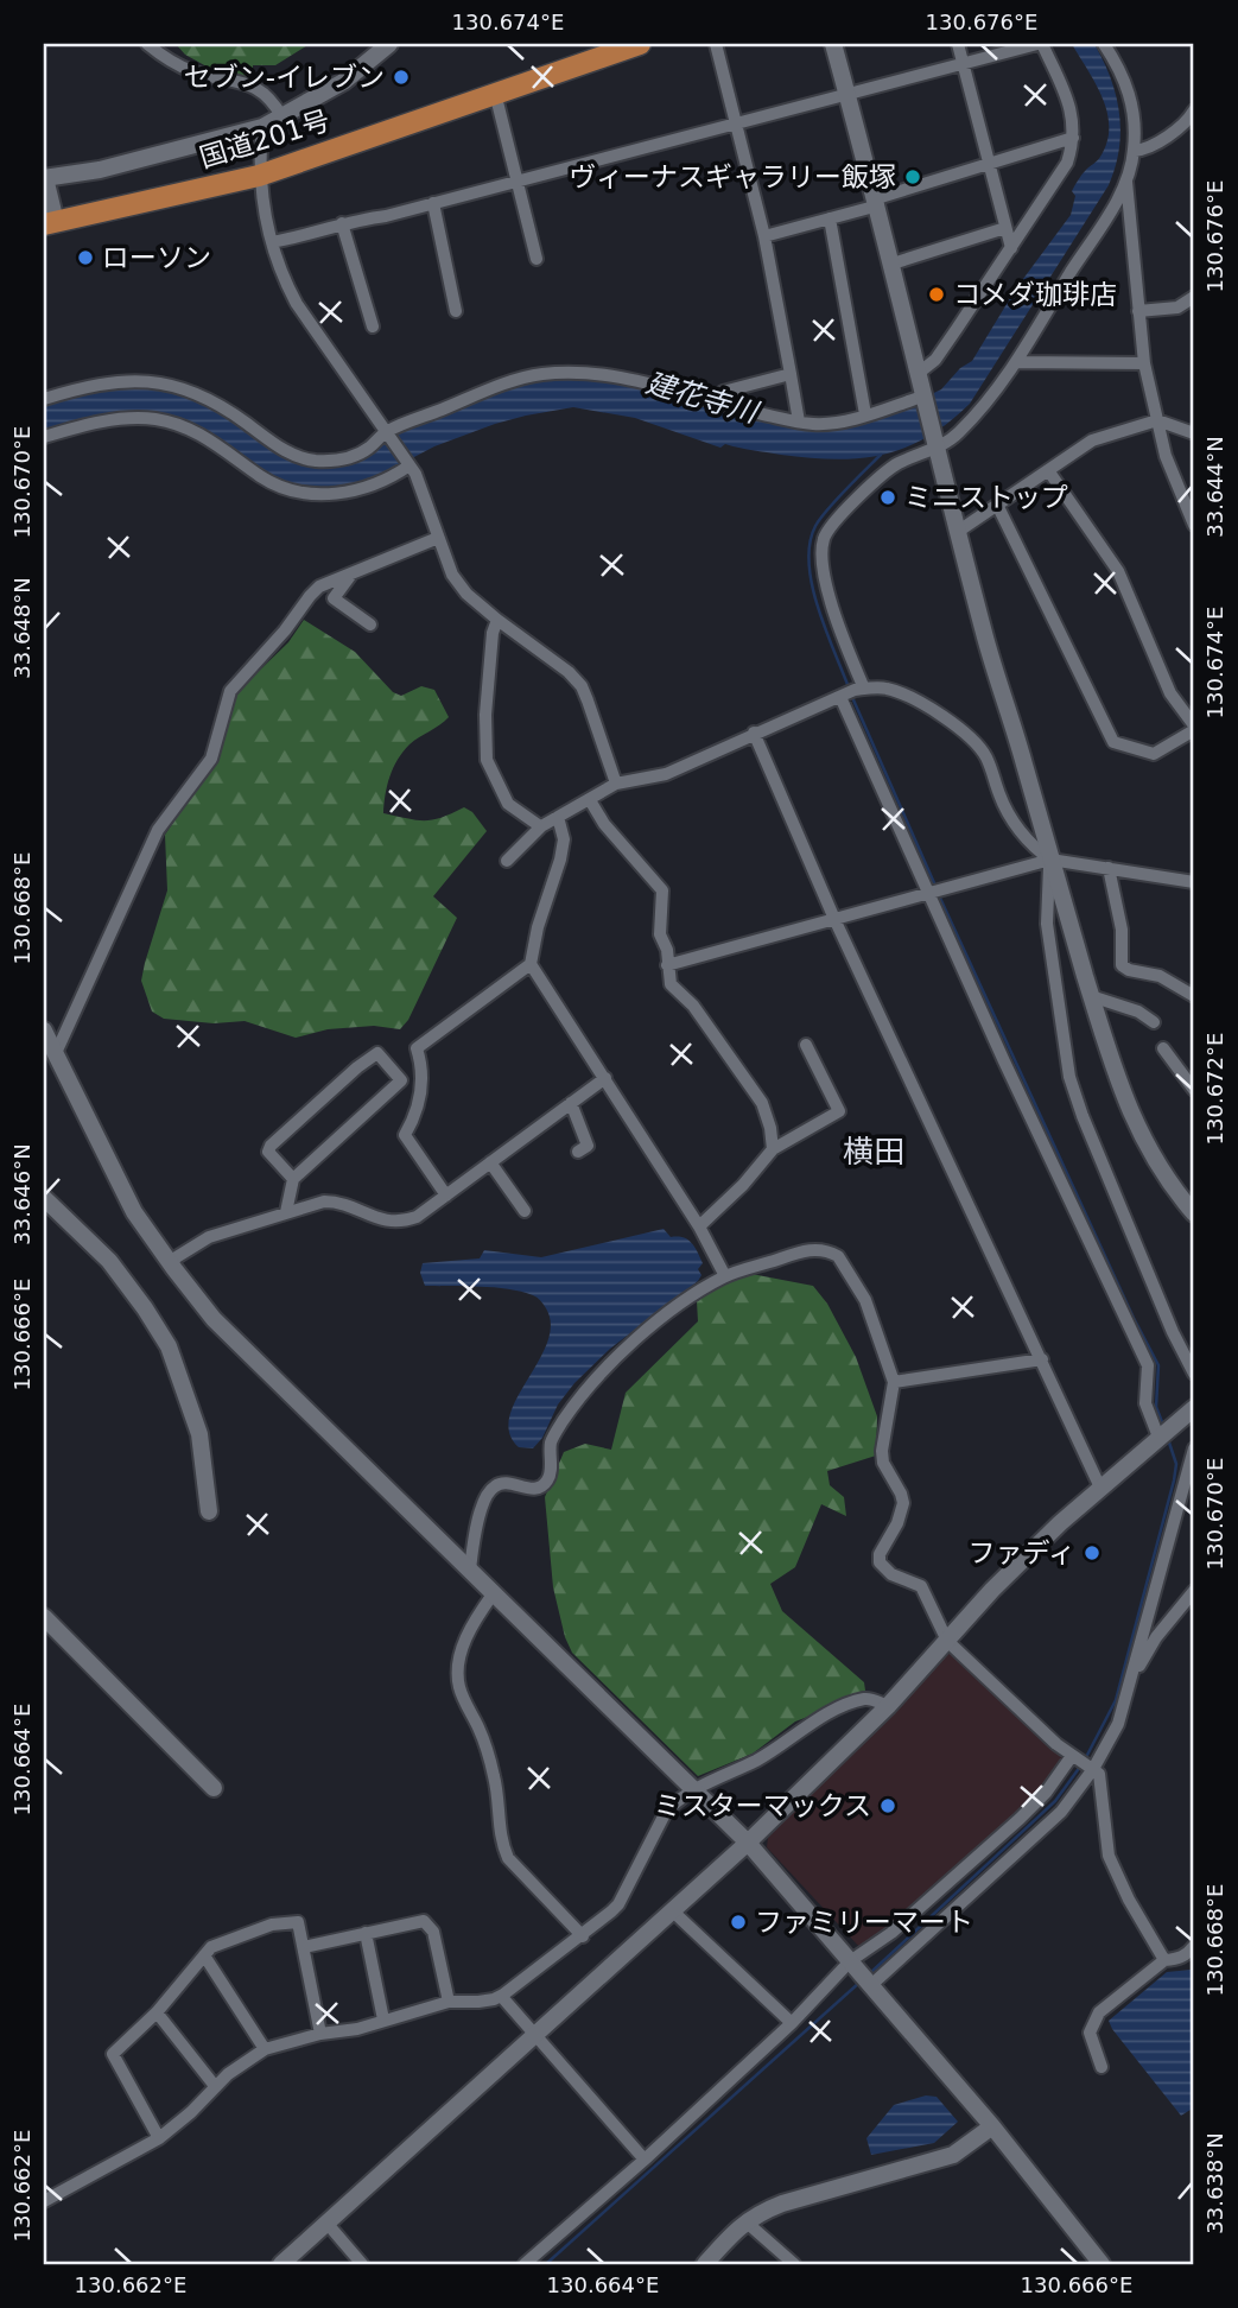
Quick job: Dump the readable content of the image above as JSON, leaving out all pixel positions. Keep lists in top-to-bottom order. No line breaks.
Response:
{"streets":{"highway":["国道201号"]},"districts":["横田"],"water":["建花寺川"],"places":["セブン-イレブン","ヴィーナスギャラリー飯塚","ローソン","コメダ珈琲店","ミニストップ","ファディ","ミスターマックス","ファミリーマート"],"coordinates":["130.674°E","130.676°E","130.670°E","33.644°N","33.648°N","130.668°E","130.672°E","33.646°N","130.666°E","130.664°E","33.638°N","130.662°E"]}
